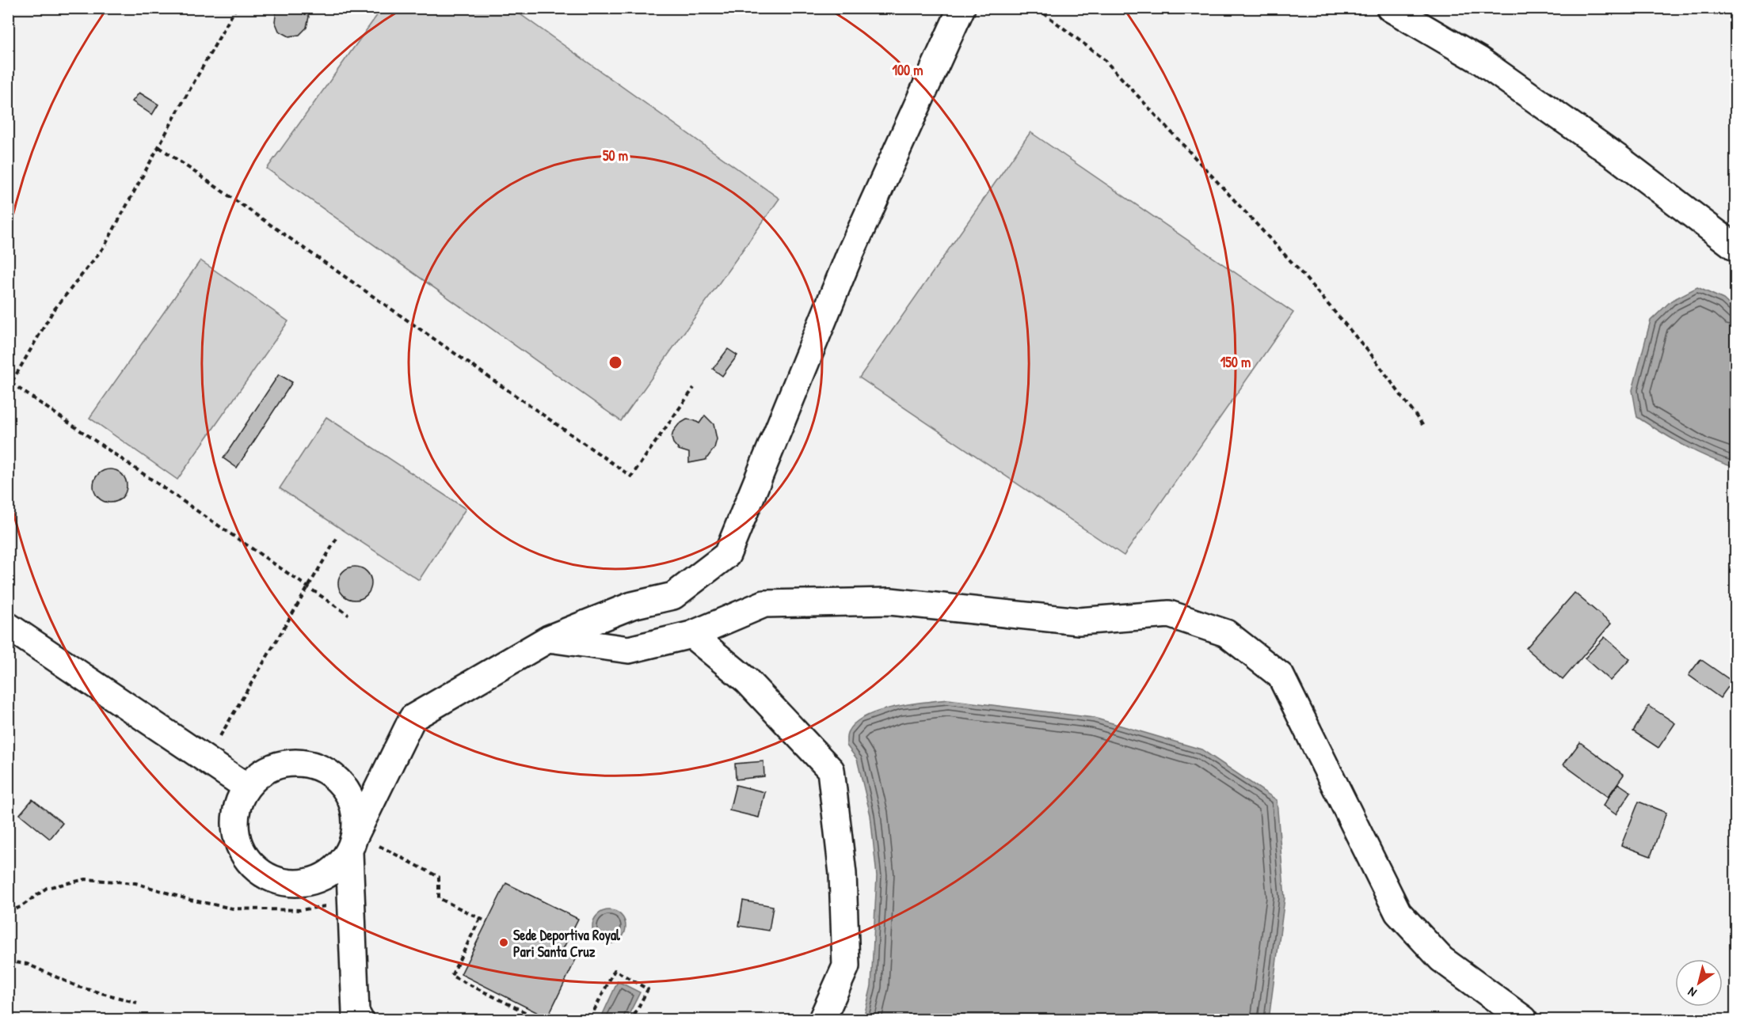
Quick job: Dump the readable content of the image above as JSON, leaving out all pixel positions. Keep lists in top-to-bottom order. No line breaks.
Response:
{"places":["Sede Deportiva Royal Pari Santa Cruz"],"north":"bottom left","rings":["100 m","50 m","150 m"]}
